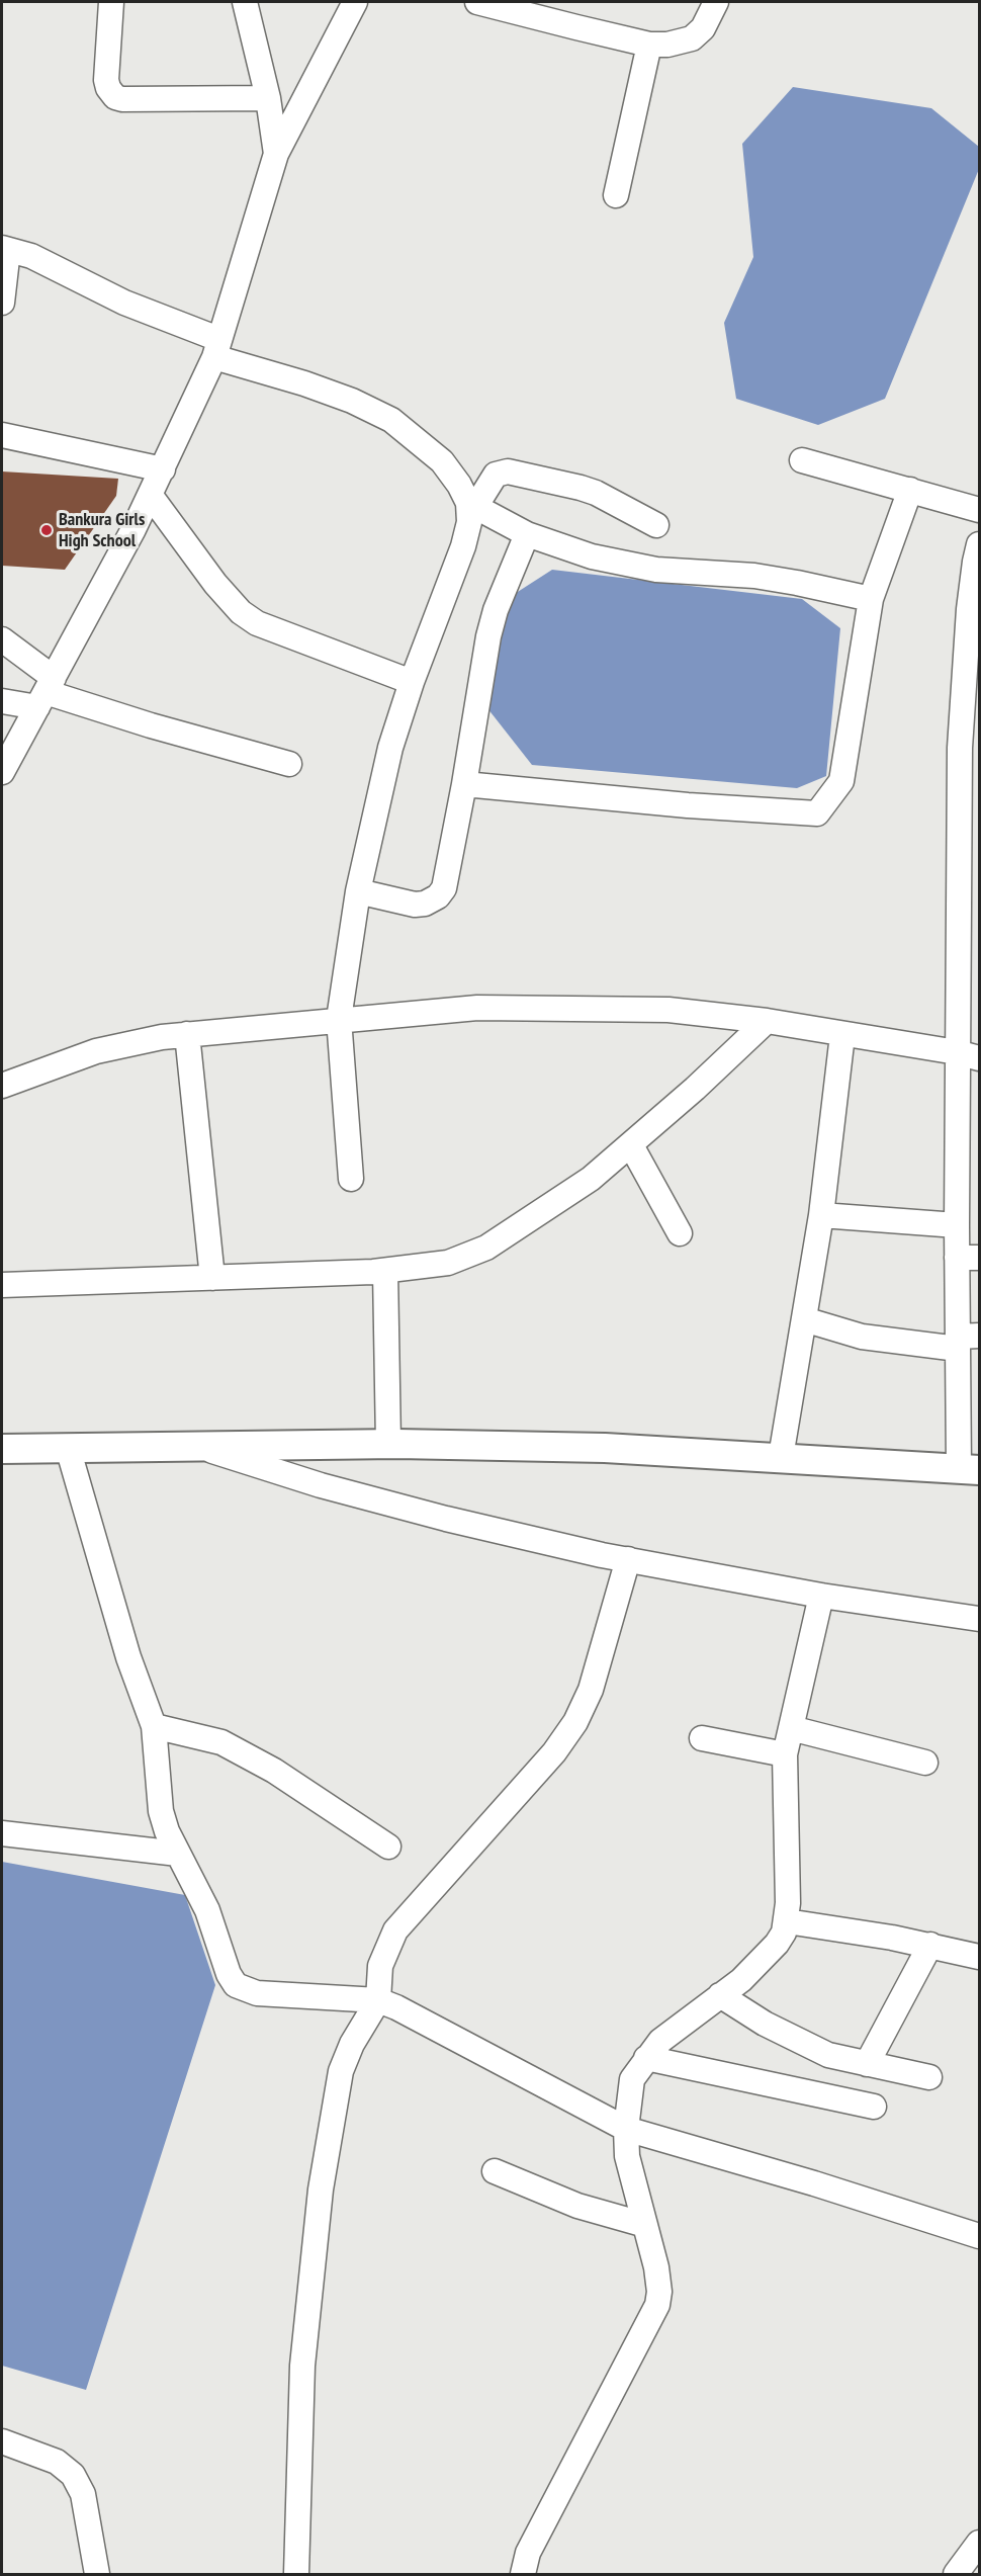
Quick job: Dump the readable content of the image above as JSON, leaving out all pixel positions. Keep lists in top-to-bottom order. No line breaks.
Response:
{"places":["Bankura Girls High School"]}
